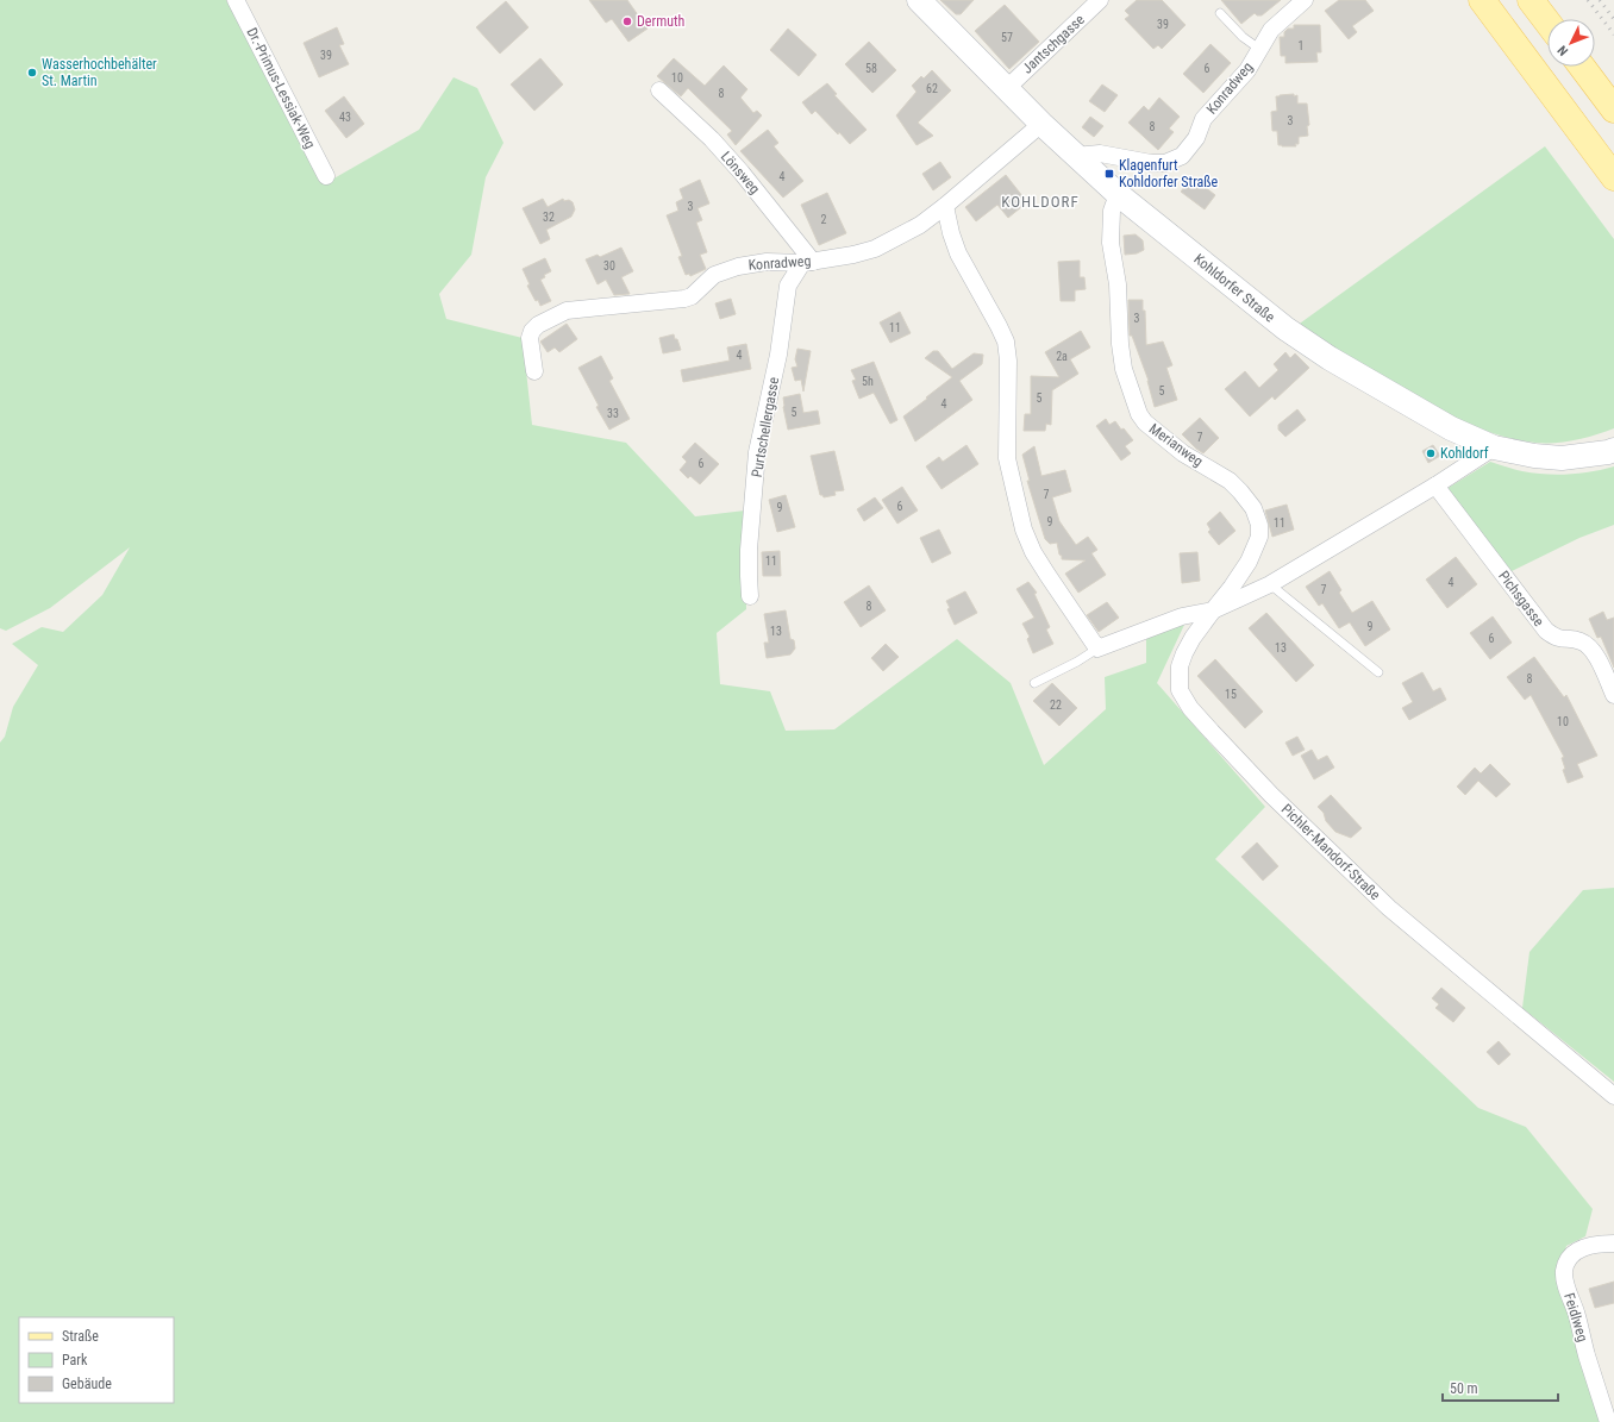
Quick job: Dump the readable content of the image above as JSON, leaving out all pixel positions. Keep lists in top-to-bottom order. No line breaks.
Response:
{"streets":{"street":["Jantschgasse","Dr.-Primus-Lessiak-Weg","Konradweg","Lönsweg","Kohldorfer Straße","Purtschellergasse","Merianweg","Pichsgasse","Pichler-Mandorf-Straße","Feidlweg"]},"crossings":[["Jantschgasse","Kohldorfer Straße"],["Konradweg","Lönsweg"],["Konradweg","Kohldorfer Straße"],["Konradweg","Purtschellergasse"],["Lönsweg","Purtschellergasse"],["Kohldorfer Straße","Merianweg"],["Kohldorfer Straße","Pichler-Mandorf-Straße"],["Merianweg","Pichler-Mandorf-Straße"],["Pichsgasse","Pichler-Mandorf-Straße"]],"districts":["KOHLDORF"],"places":{"other":["Dermuth","Wasserhochbehälter St. Martin","Kohldorf"],"transit":["Klagenfurt Kohldorfer Straße"]},"house_numbers":["39","57","1","39","58","6","10","62","8","43","3","8","4","3","32","2","30","3","11","4","2a","5h","5","5","4","5","33","7","6","7","6","9","9","11","11","4","7","8","9","13","6","13","8","15","22","10"],"legend":["Straße","Park","Gebäude"],"scale_bar":"50 m","north":"bottom left"}
